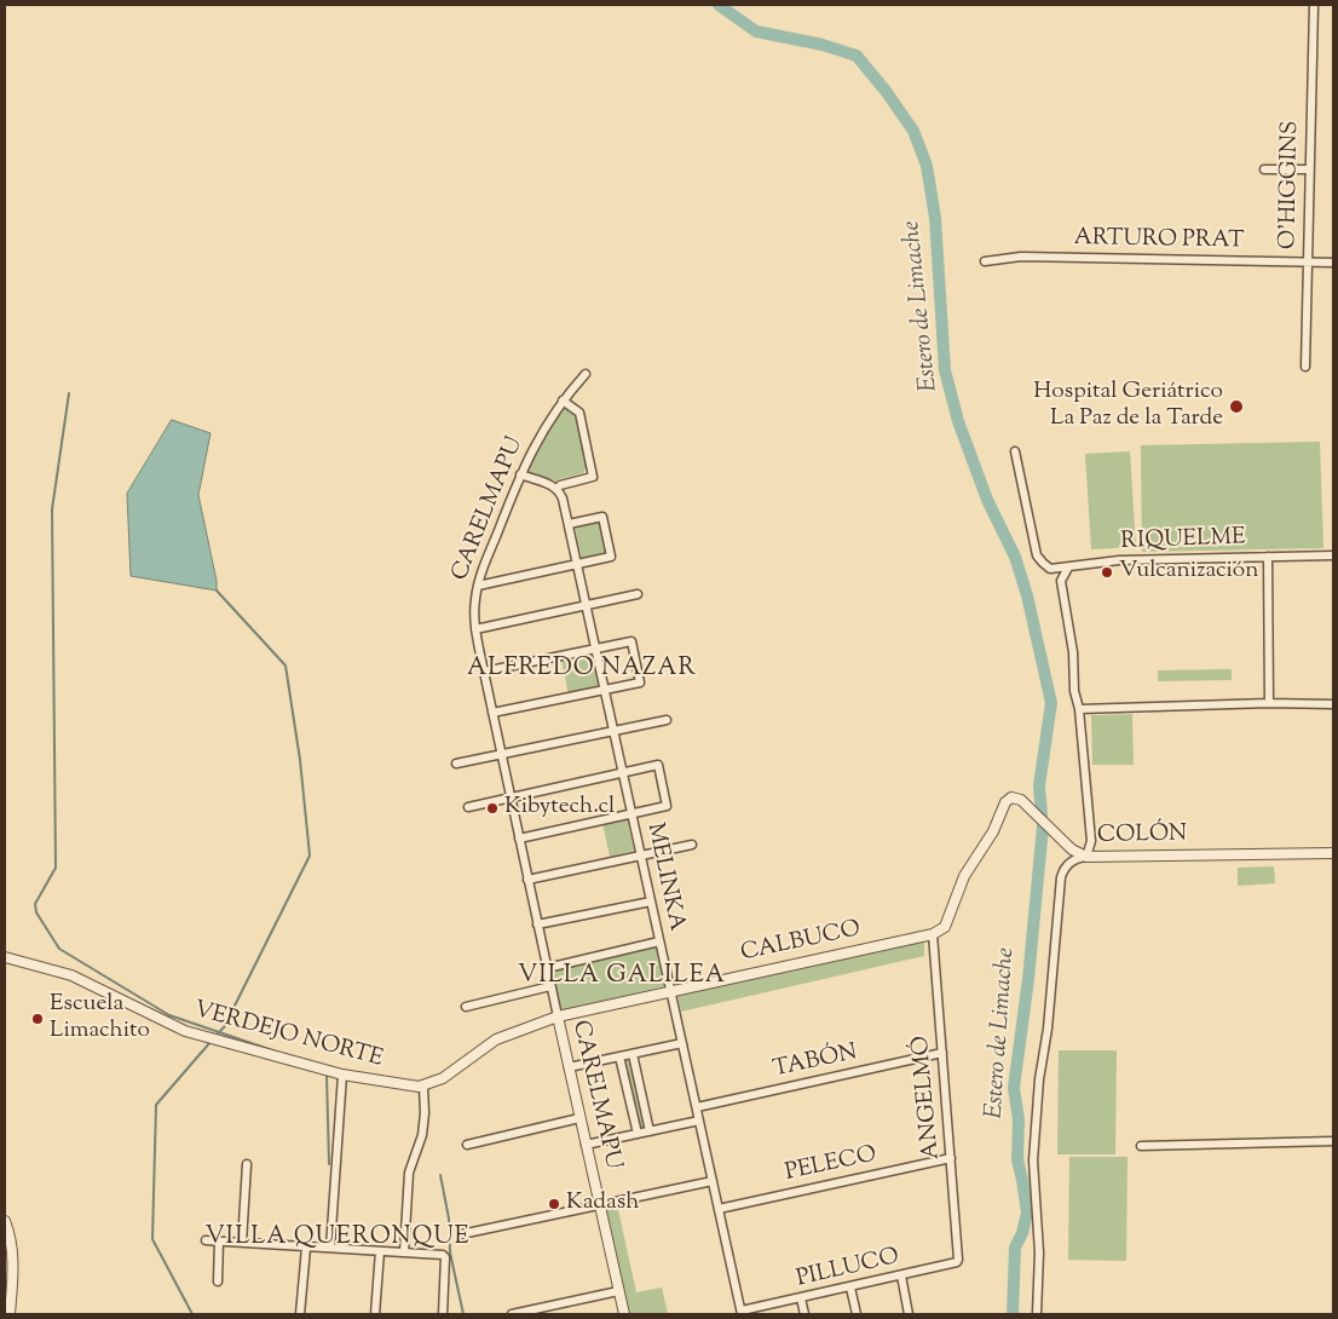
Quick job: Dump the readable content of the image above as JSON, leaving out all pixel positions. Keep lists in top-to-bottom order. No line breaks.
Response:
{"streets":{"street":["O'HIGGINS","ARTURO PRAT","CARELMAPU","RIQUELME","COLÓN","MELINKA","CALBUCO","VERDEJO NORTE","TABÓN","ANGELMÓ","PELECO","PILLUCO"]},"crossings":[["O'HIGGINS","ARTURO PRAT"],["CARELMAPU","CALBUCO"],["COLÓN","CALBUCO"],["MELINKA","CALBUCO"],["MELINKA","TABÓN"],["MELINKA","PELECO"],["MELINKA","PILLUCO"],["CALBUCO","ANGELMÓ"],["TABÓN","ANGELMÓ"],["ANGELMÓ","PELECO"],["ANGELMÓ","PILLUCO"]],"districts":["ALFREDO NAZAR","VILLA GALILEA","VILLA QUERONQUE"],"water":["Estero de Limache"],"places":["Hospital Geriátrico La Paz de la Tarde","Vulcanización","Kibytech.cl","Escuela Limachito","Kadash"]}
